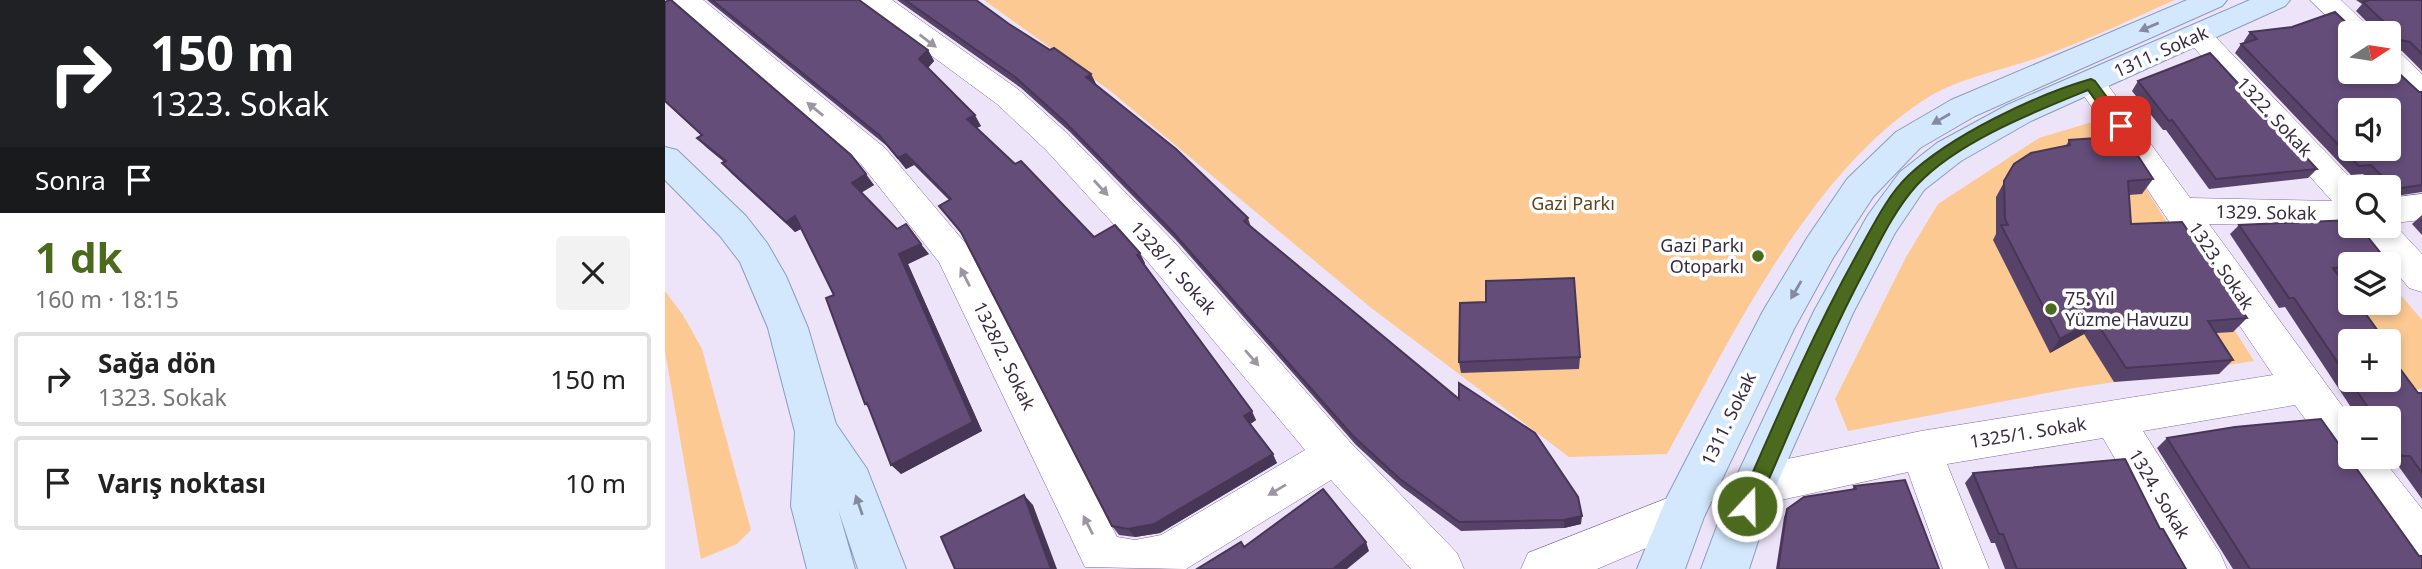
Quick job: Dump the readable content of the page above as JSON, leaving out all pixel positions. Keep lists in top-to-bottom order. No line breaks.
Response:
{"streets":{"main road":["1311. Sokak"],"street":["1322. Sokak","1329. Sokak","1323. Sokak","1328/1. Sokak","1328/2. Sokak","1325/1. Sokak","1324. Sokak"]},"crossings":[["1311. Sokak","1322. Sokak"],["1311. Sokak","1323. Sokak"],["1311. Sokak","1325/1. Sokak"],["1329. Sokak","1323. Sokak"],["1323. Sokak","1325/1. Sokak"],["1328/1. Sokak","1328/2. Sokak"],["1325/1. Sokak","1324. Sokak"]],"one_way":["1328/1. Sokak","1328/2. Sokak"],"parks":["Gazi Parkı"],"places":["Gazi Parkı Otoparkı","75. Yıl Yüzme Havuzu"],"north":"right","page":{"turn":["150 m","1323. Sokak"],"map_buttons":["+","−"],"then":"Sonra","heading":["1 dk","160 m · 18:15"],"list":[{"name":"Sağa dön","note":"1323. Sokak","value":"150 m"},{"name":"Varış noktası","value":"10 m"}]}}
